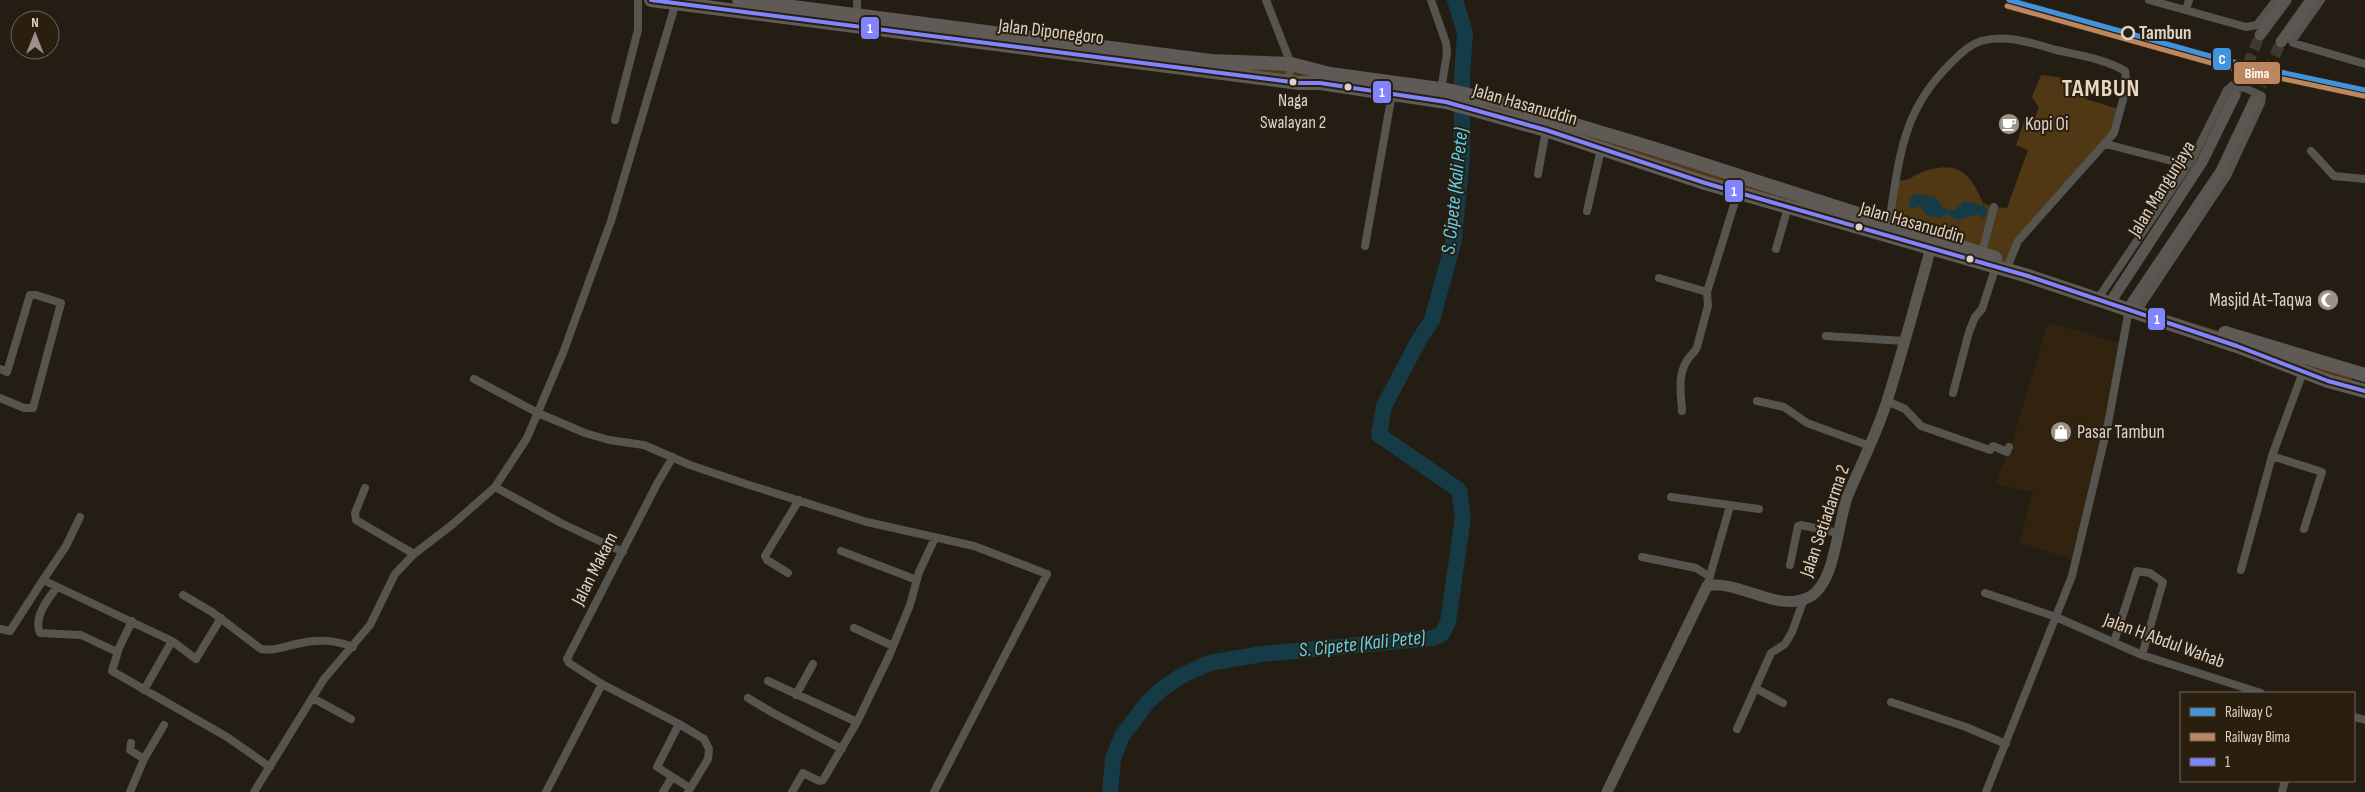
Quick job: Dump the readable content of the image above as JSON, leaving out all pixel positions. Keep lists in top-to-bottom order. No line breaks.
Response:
{"streets":{"highway":["Jalan Diponegoro","Jalan Hasanuddin"],"main road":["Jalan Mangunjaya","Jalan Setiadarma 2"],"street":["Jalan Makam","Jalan H Abdul Wahab"]},"crossings":[["Jalan Diponegoro","Jalan Hasanuddin"],["Jalan Hasanuddin","Jalan Mangunjaya"],["Jalan Hasanuddin","Jalan Setiadarma 2"]],"districts":["TAMBUN"],"water":["S. Cipete (Kali Pete)"],"places":{"other":["Tambun","Naga Swalayan 2"],"cafe":["Kopi Oi"],"mosque":["Masjid At-Taqwa"],"shop":["Pasar Tambun"]},"lines":["rail line C","transit line 1","rail line Bima"],"legend":["Railway C","Railway Bima","1"],"north":"top"}
